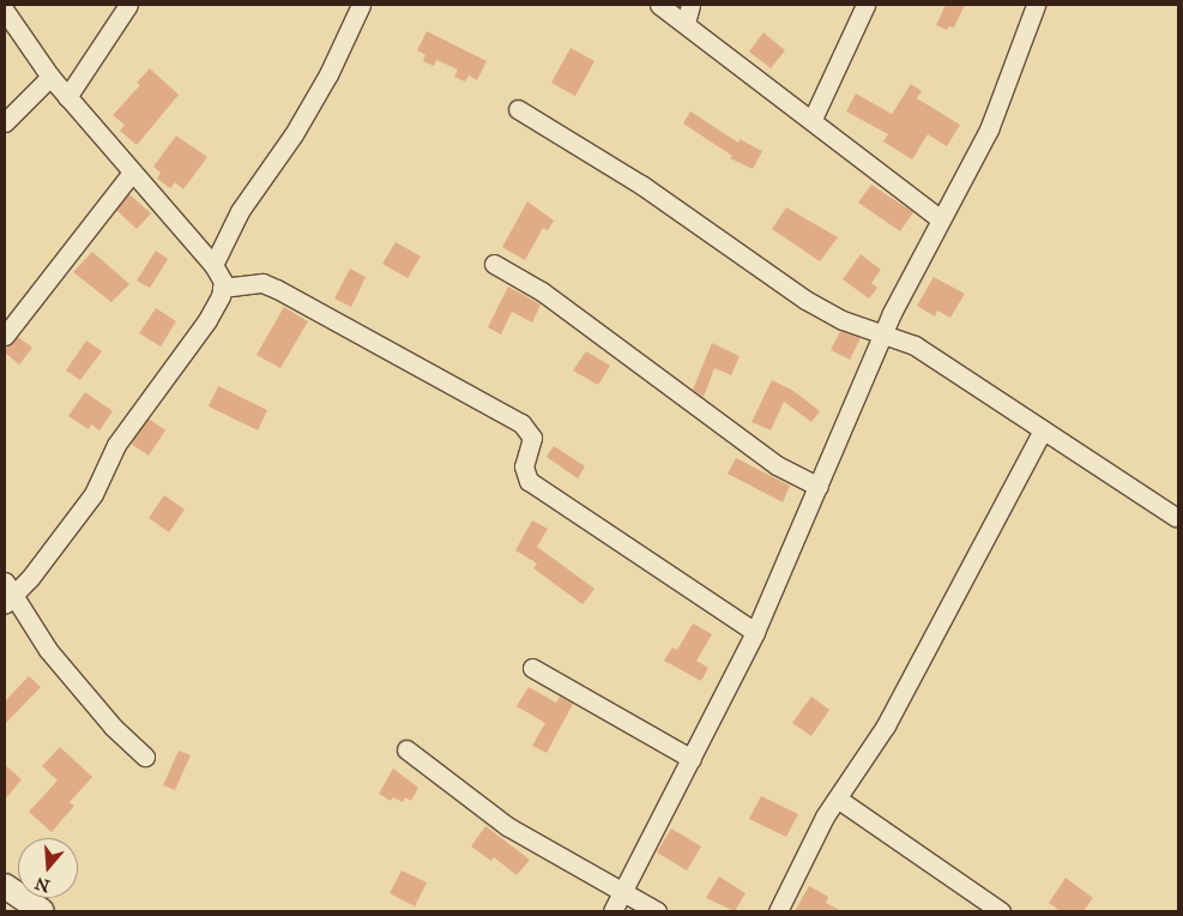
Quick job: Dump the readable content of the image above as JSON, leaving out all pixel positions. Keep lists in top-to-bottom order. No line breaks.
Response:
{"north":"bottom"}
